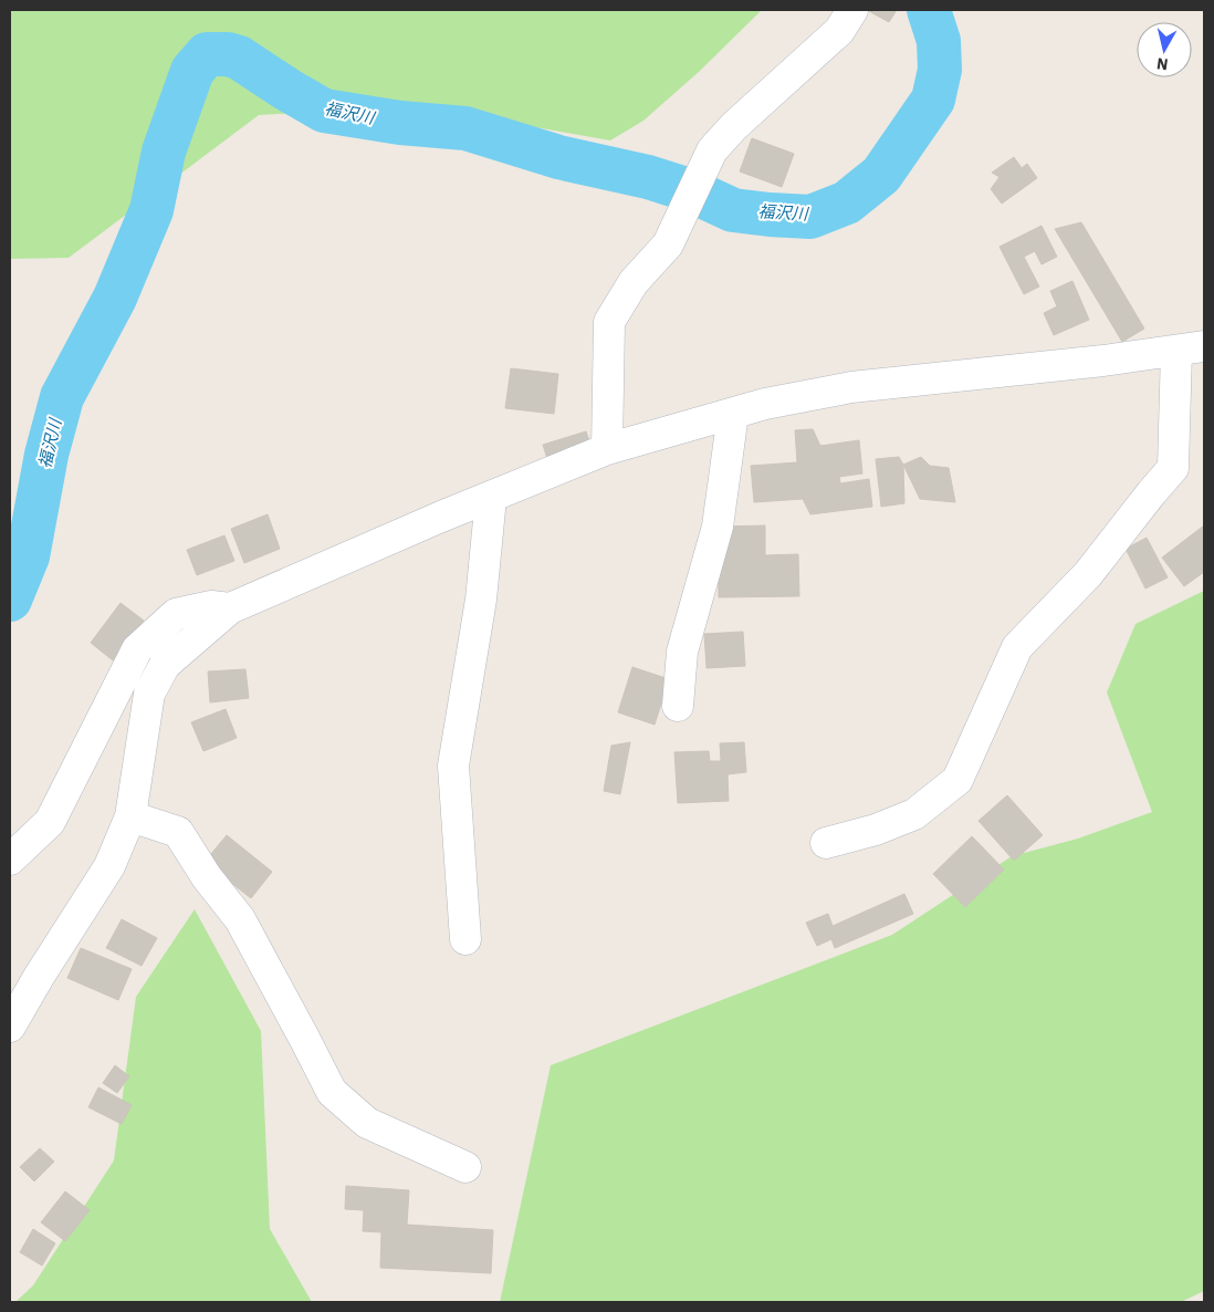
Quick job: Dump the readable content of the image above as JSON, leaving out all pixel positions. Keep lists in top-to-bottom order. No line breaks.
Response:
{"water":["福沢川"],"north":"bottom"}
